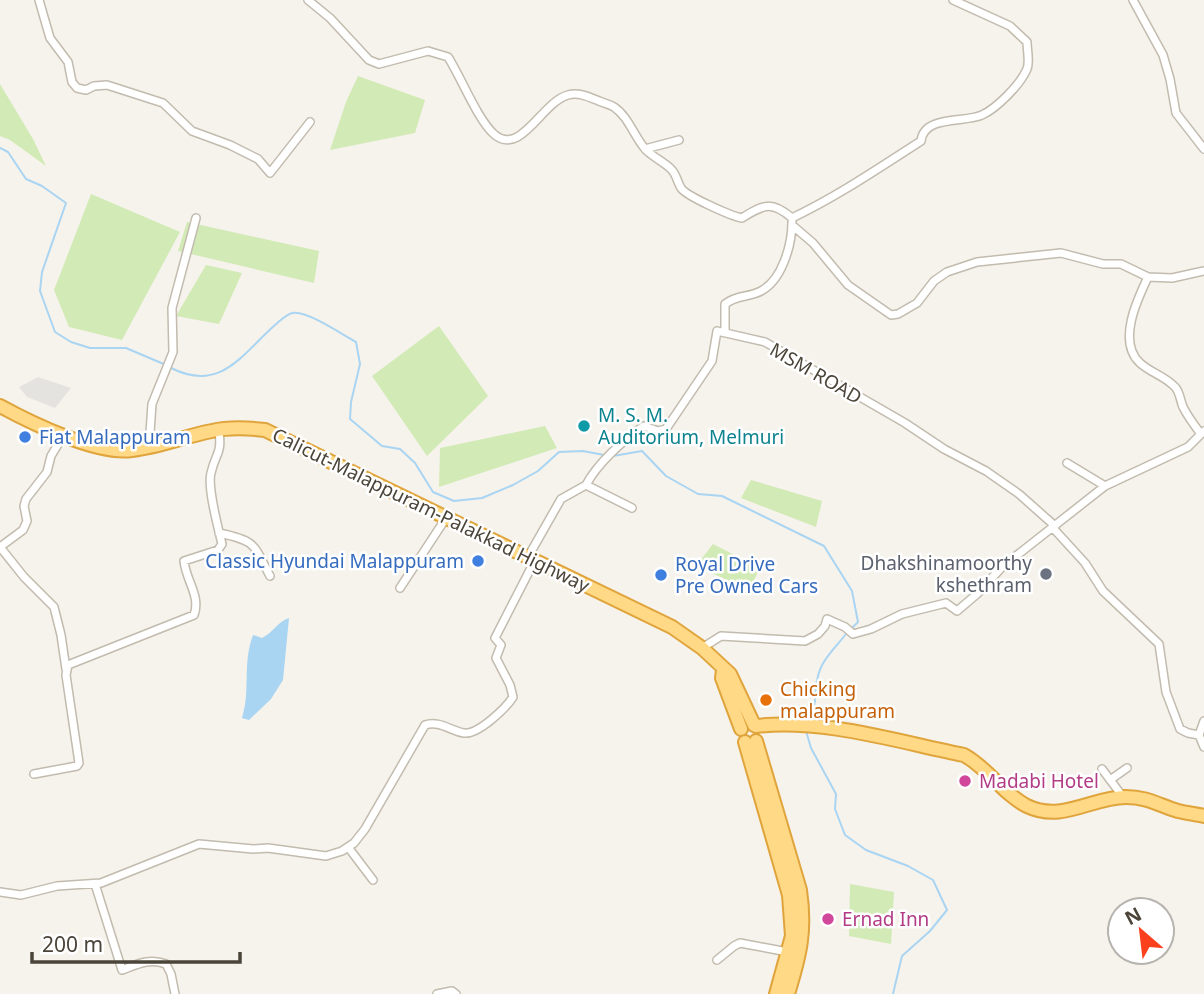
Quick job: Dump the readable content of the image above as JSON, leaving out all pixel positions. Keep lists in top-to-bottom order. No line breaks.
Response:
{"streets":{"highway":["Calicut-Malappuram-Palakkad Highway"],"street":["MSM ROAD"]},"places":["M. S. M. Auditorium, Melmuri","Fiat Malappuram","Classic Hyundai Malappuram","Dhakshinamoorthy kshethram","Royal Drive Pre Owned Cars","Chicking malappuram","Madabi Hotel","Ernad Inn"],"scale_bar":"200 m","north":"top left"}
